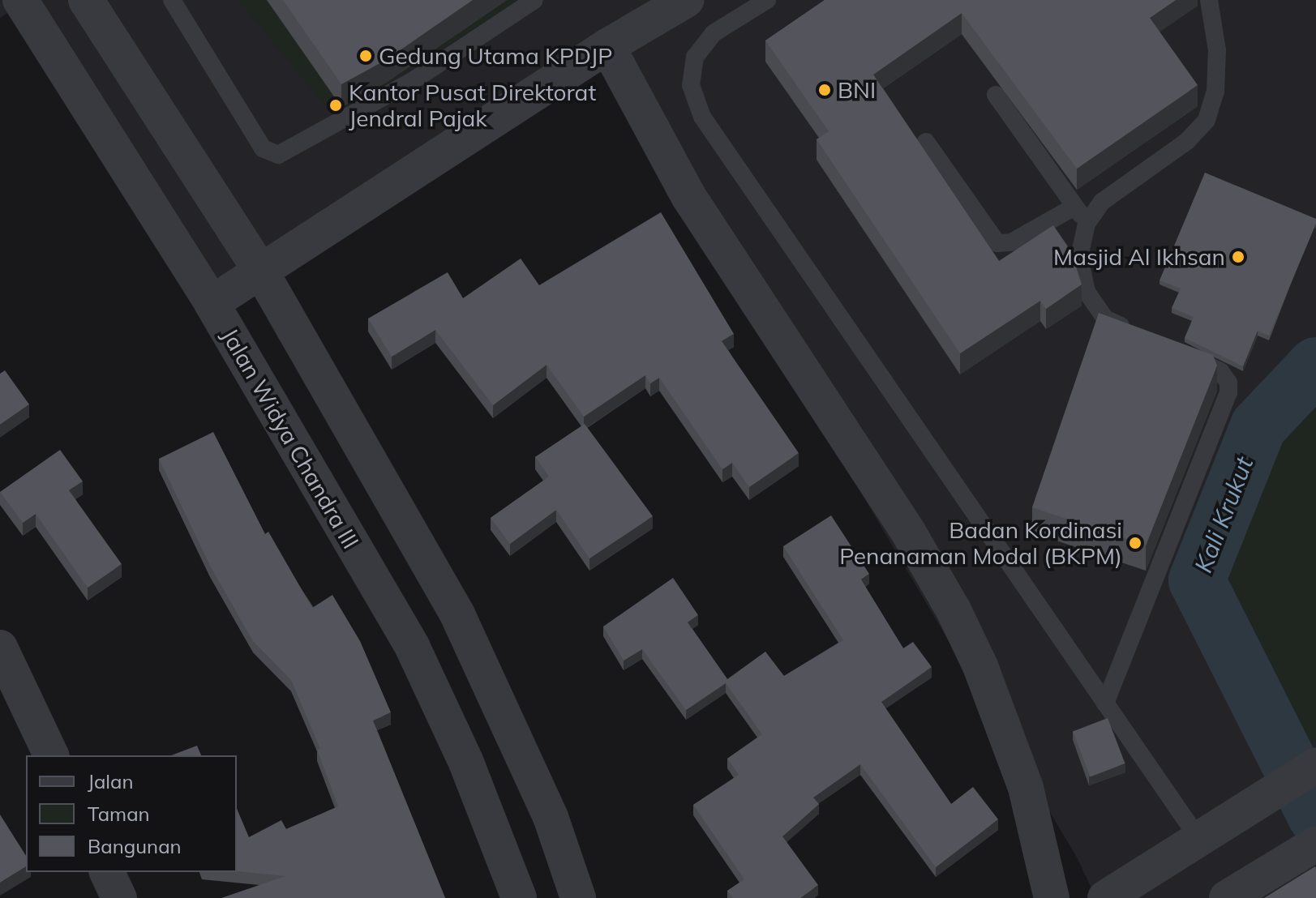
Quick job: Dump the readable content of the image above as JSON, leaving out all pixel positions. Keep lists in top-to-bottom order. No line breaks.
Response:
{"streets":{"street":["Jalan Widya Chandra III"]},"water":["Kali Krukut"],"places":["Gedung Utama KPDJP","BNI","Kantor Pusat Direktorat Jendral Pajak","Masjid Al Ikhsan","Badan Kordinasi Penanaman Modal (BKPM)"],"legend":["Jalan","Taman","Bangunan"]}
